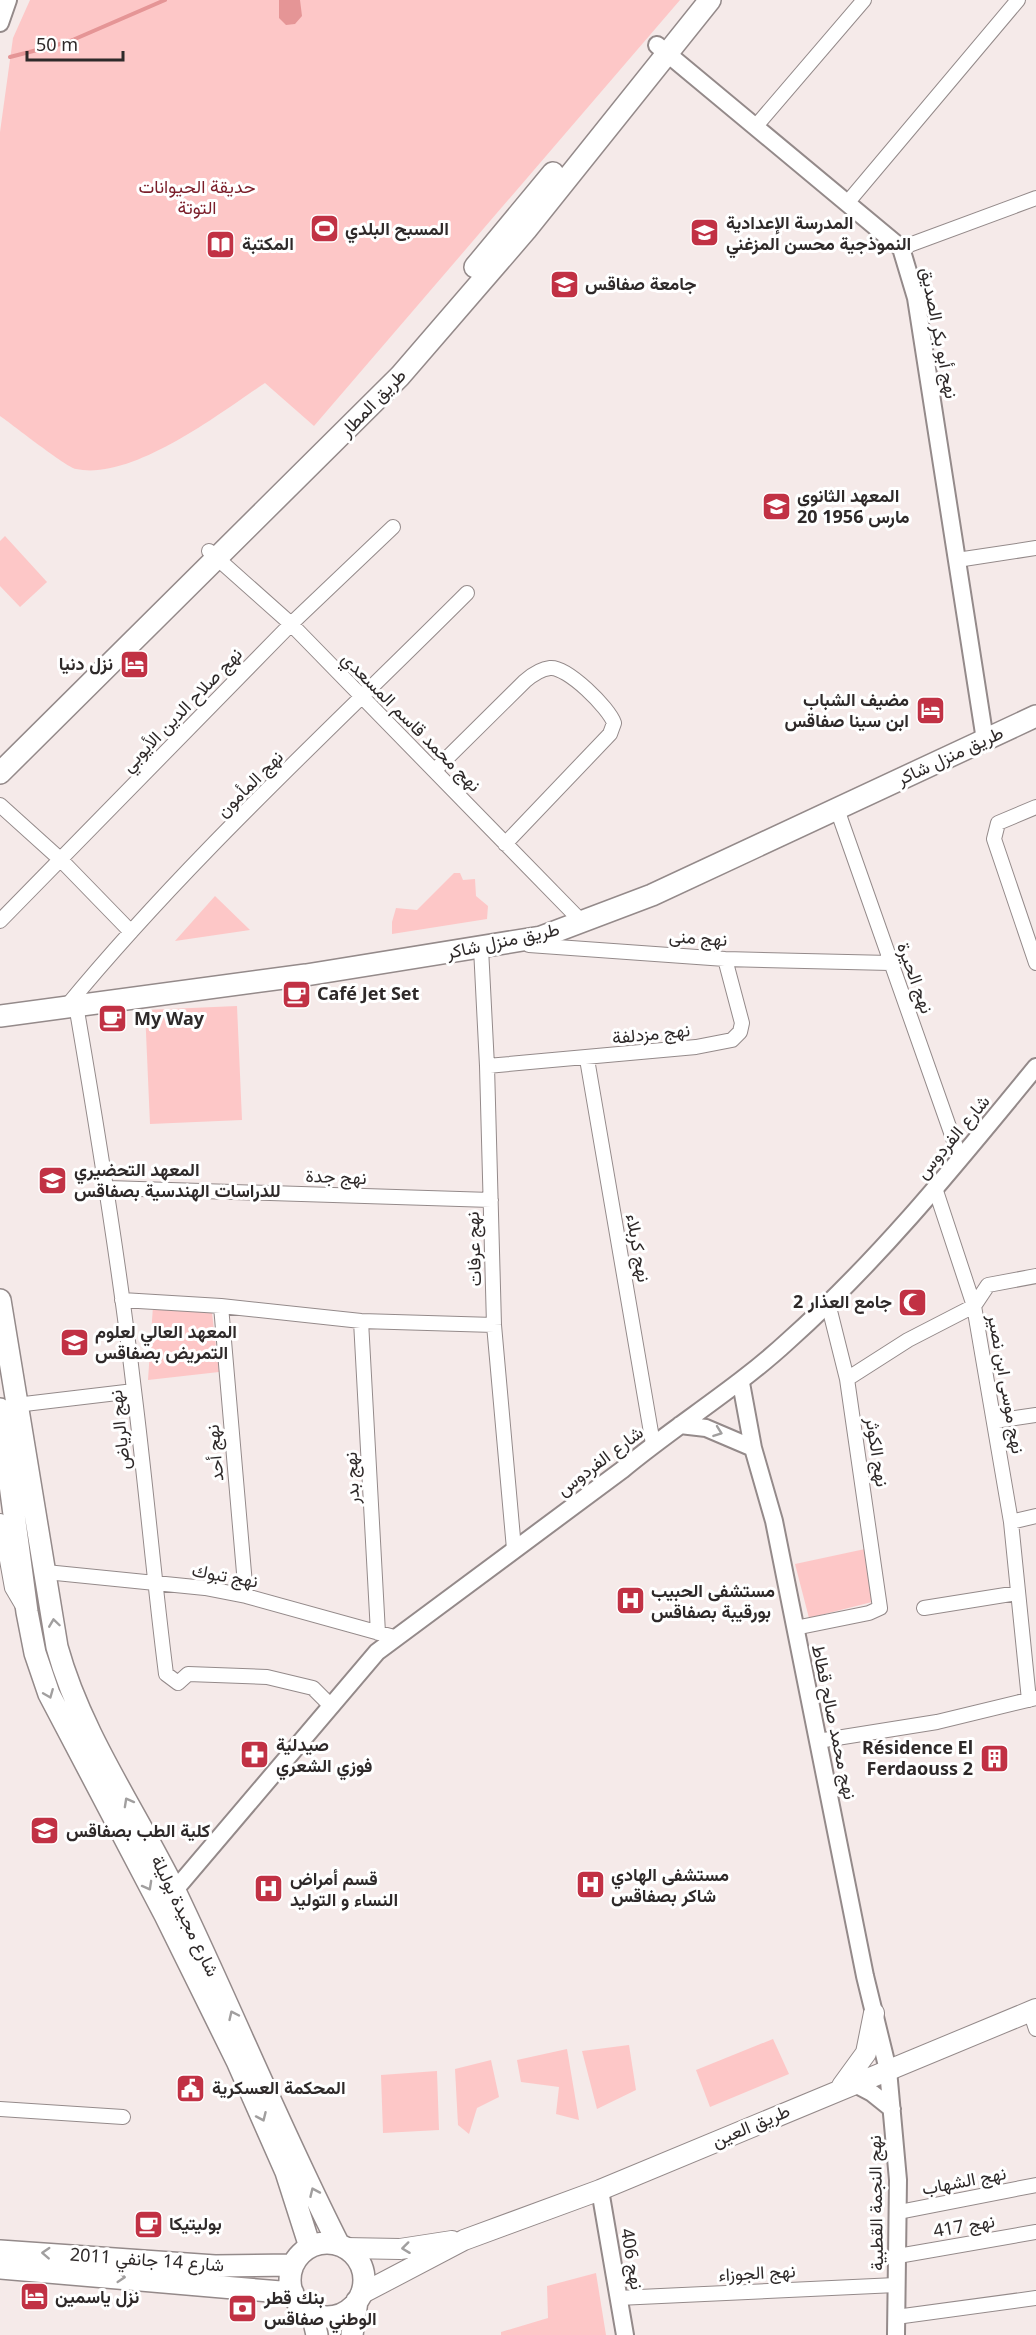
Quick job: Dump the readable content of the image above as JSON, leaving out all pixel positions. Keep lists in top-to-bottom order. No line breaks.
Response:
{"streets":{"main road":["طريق المطار","طريق منزل شاكر","شارع مجيدة بوليلة","طريق العين","شارع 14 جانفي 2011"],"street":["نهج أبو بكر الصديق","نهج صلاح الدين الأيوبي","نهج محمد قاسم المسعدي","نهج المأمون","نهج منى","نهج الحيرة","نهج مزدلفة","شارع الفردوس","نهج جدة","نهج كربلاء","نهج عرفات","نهج موسى ابن نصير","نهج الرياض","نهج الكوثر","نهج أحد","نهج بدر","نهج تبوك","نهج محمد صالح قطاط","نهج الشهاب","نهج النجمة القطبية","نهج 417","نهج 406","نهج الجوزاء"]},"crossings":[["نهج أبو بكر الصديق","طريق المطار"],["نهج أبو بكر الصديق","طريق منزل شاكر"],["طريق المطار","نهج محمد قاسم المسعدي"],["نهج صلاح الدين الأيوبي","نهج محمد قاسم المسعدي"],["نهج محمد قاسم المسعدي","طريق منزل شاكر"],["نهج محمد قاسم المسعدي","نهج المأمون"],["طريق منزل شاكر","نهج المأمون"],["طريق منزل شاكر","نهج منى"],["طريق منزل شاكر","نهج الحيرة"],["طريق منزل شاكر","نهج عرفات"],["طريق منزل شاكر","نهج الرياض"],["نهج المأمون","نهج الرياض"],["نهج منى","نهج الحيرة"],["نهج منى","نهج مزدلفة"],["نهج الحيرة","شارع الفردوس"],["نهج مزدلفة","نهج كربلاء"],["نهج مزدلفة","نهج عرفات"],["شارع الفردوس","نهج كربلاء"],["شارع الفردوس","نهج عرفات"],["شارع الفردوس","نهج موسى ابن نصير"],["شارع الفردوس","نهج الرياض"],["شارع الفردوس","نهج الكوثر"],["شارع الفردوس","نهج بدر"],["شارع الفردوس","نهج تبوك"],["شارع الفردوس","نهج محمد صالح قطاط"],["شارع الفردوس","شارع مجيدة بوليلة"],["نهج جدة","نهج عرفات"],["نهج جدة","نهج الرياض"],["نهج الرياض","نهج تبوك"],["نهج الكوثر","نهج محمد صالح قطاط"],["نهج أحد","نهج تبوك"],["نهج بدر","نهج تبوك"],["نهج تبوك","شارع مجيدة بوليلة"],["نهج محمد صالح قطاط","طريق العين"],["نهج محمد صالح قطاط","نهج النجمة القطبية"],["شارع مجيدة بوليلة","طريق العين"],["شارع مجيدة بوليلة","شارع 14 جانفي 2011"],["طريق العين","نهج النجمة القطبية"],["طريق العين","نهج 406"],["طريق العين","شارع 14 جانفي 2011"],["نهج الشهاب","نهج النجمة القطبية"],["نهج النجمة القطبية","نهج 417"],["نهج النجمة القطبية","نهج الجوزاء"],["نهج 406","نهج الجوزاء"]],"parks":["حديقة الحيوانات التوتة"],"places":{"sports":["المسبح البلدي"],"school or university":["المدرسة الإعدادية النموذجية محسن المزغني","جامعة صفاقس","المعهد الثانوي 20 مارس 1956","المعهد التحضيري للدراسات الهندسية بصفاقس","المعهد العالي لعلوم التمريض بصفاقس","كلية الطب بصفاقس"],"library":["المكتبة"],"hotel":["نزل دنيا","مضيف الشباب ابن سينا صفاقس","نزل ياسمين"],"cafe":["Café Jet Set","My Way","بوليتيكا"],"mosque":["جامع العذار 2"],"hospital":["مستشفى الحبيب بورقيبة بصفاقس","مستشفى الهادي شاكر بصفاقس","قسم أمراض النساء و التوليد"],"pharmacy":["صيدلية فوزي الشعري"],"building":["Résidence El Ferdaouss 2"],"public building":["المحكمة العسكرية"],"bank":["بنك قطر الوطني صفاقس"]},"scale_bar":"50 m"}
